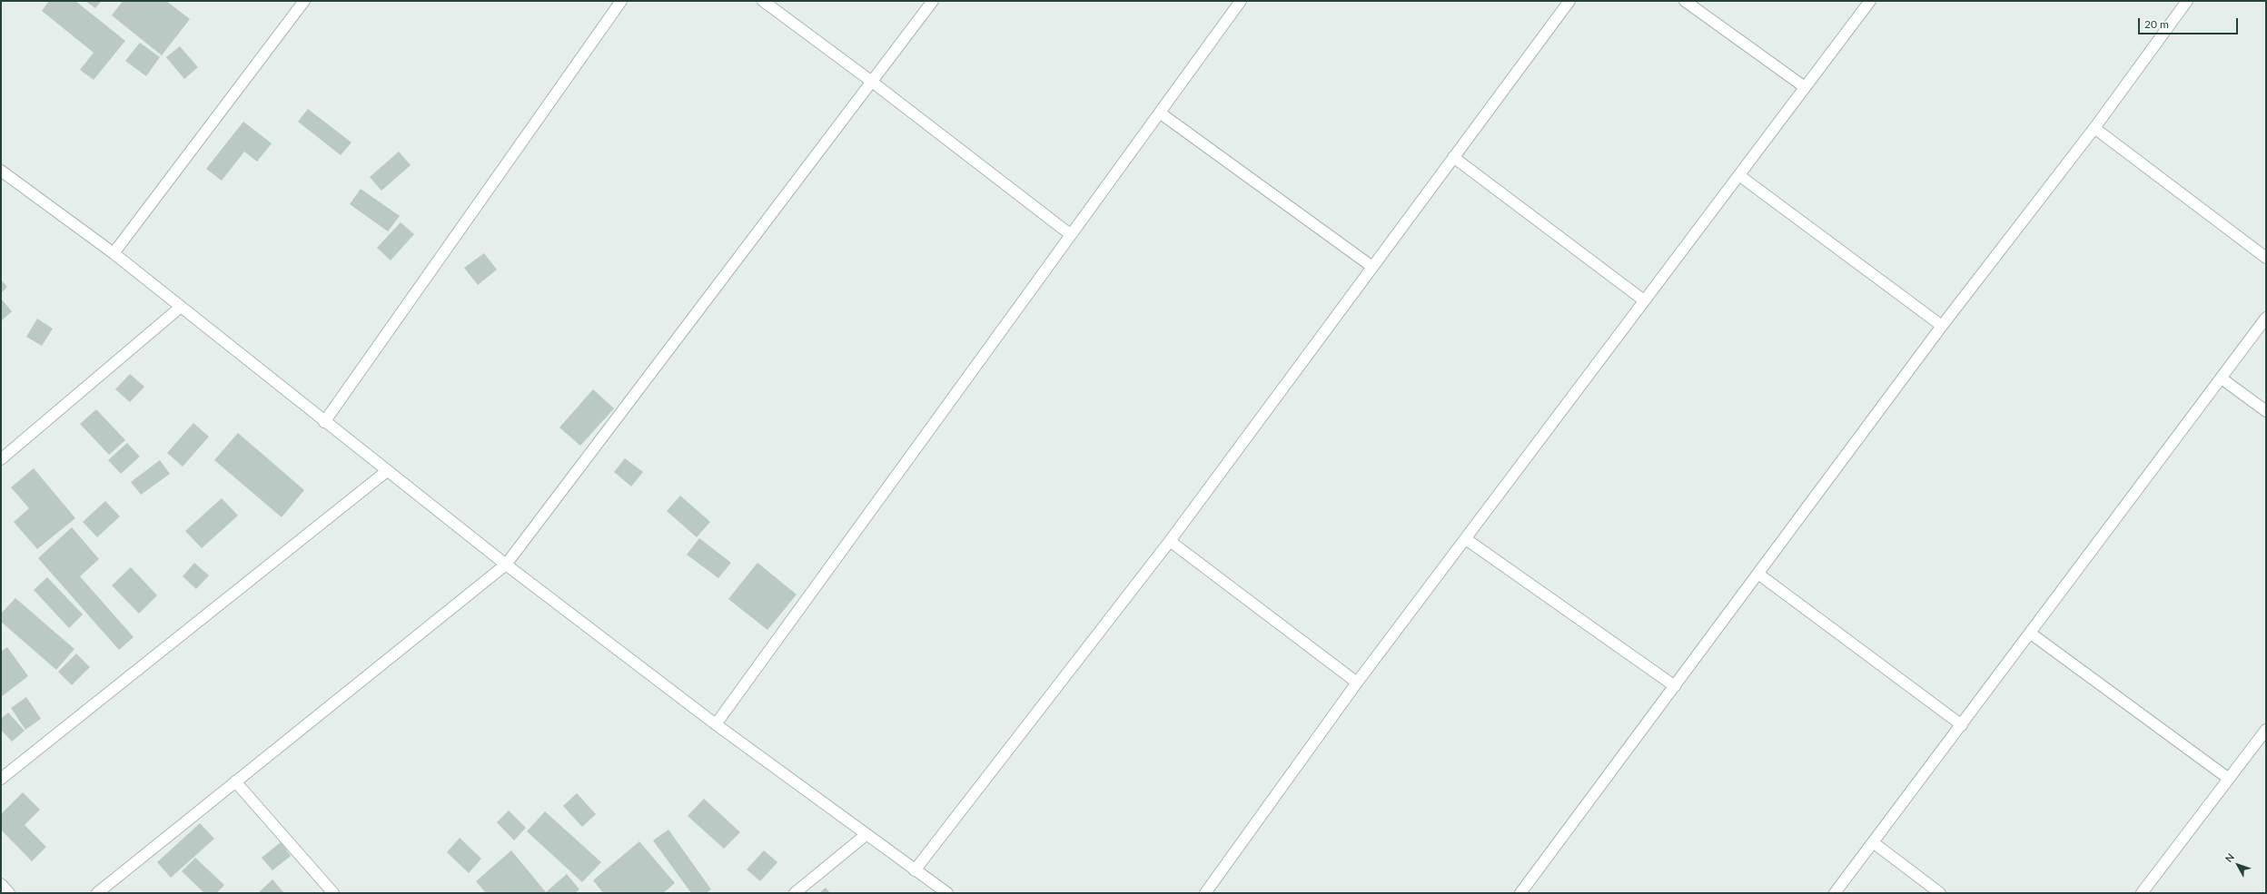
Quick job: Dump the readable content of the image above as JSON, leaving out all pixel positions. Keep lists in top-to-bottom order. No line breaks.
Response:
{"scale_bar":"20 m","north":"top left"}
